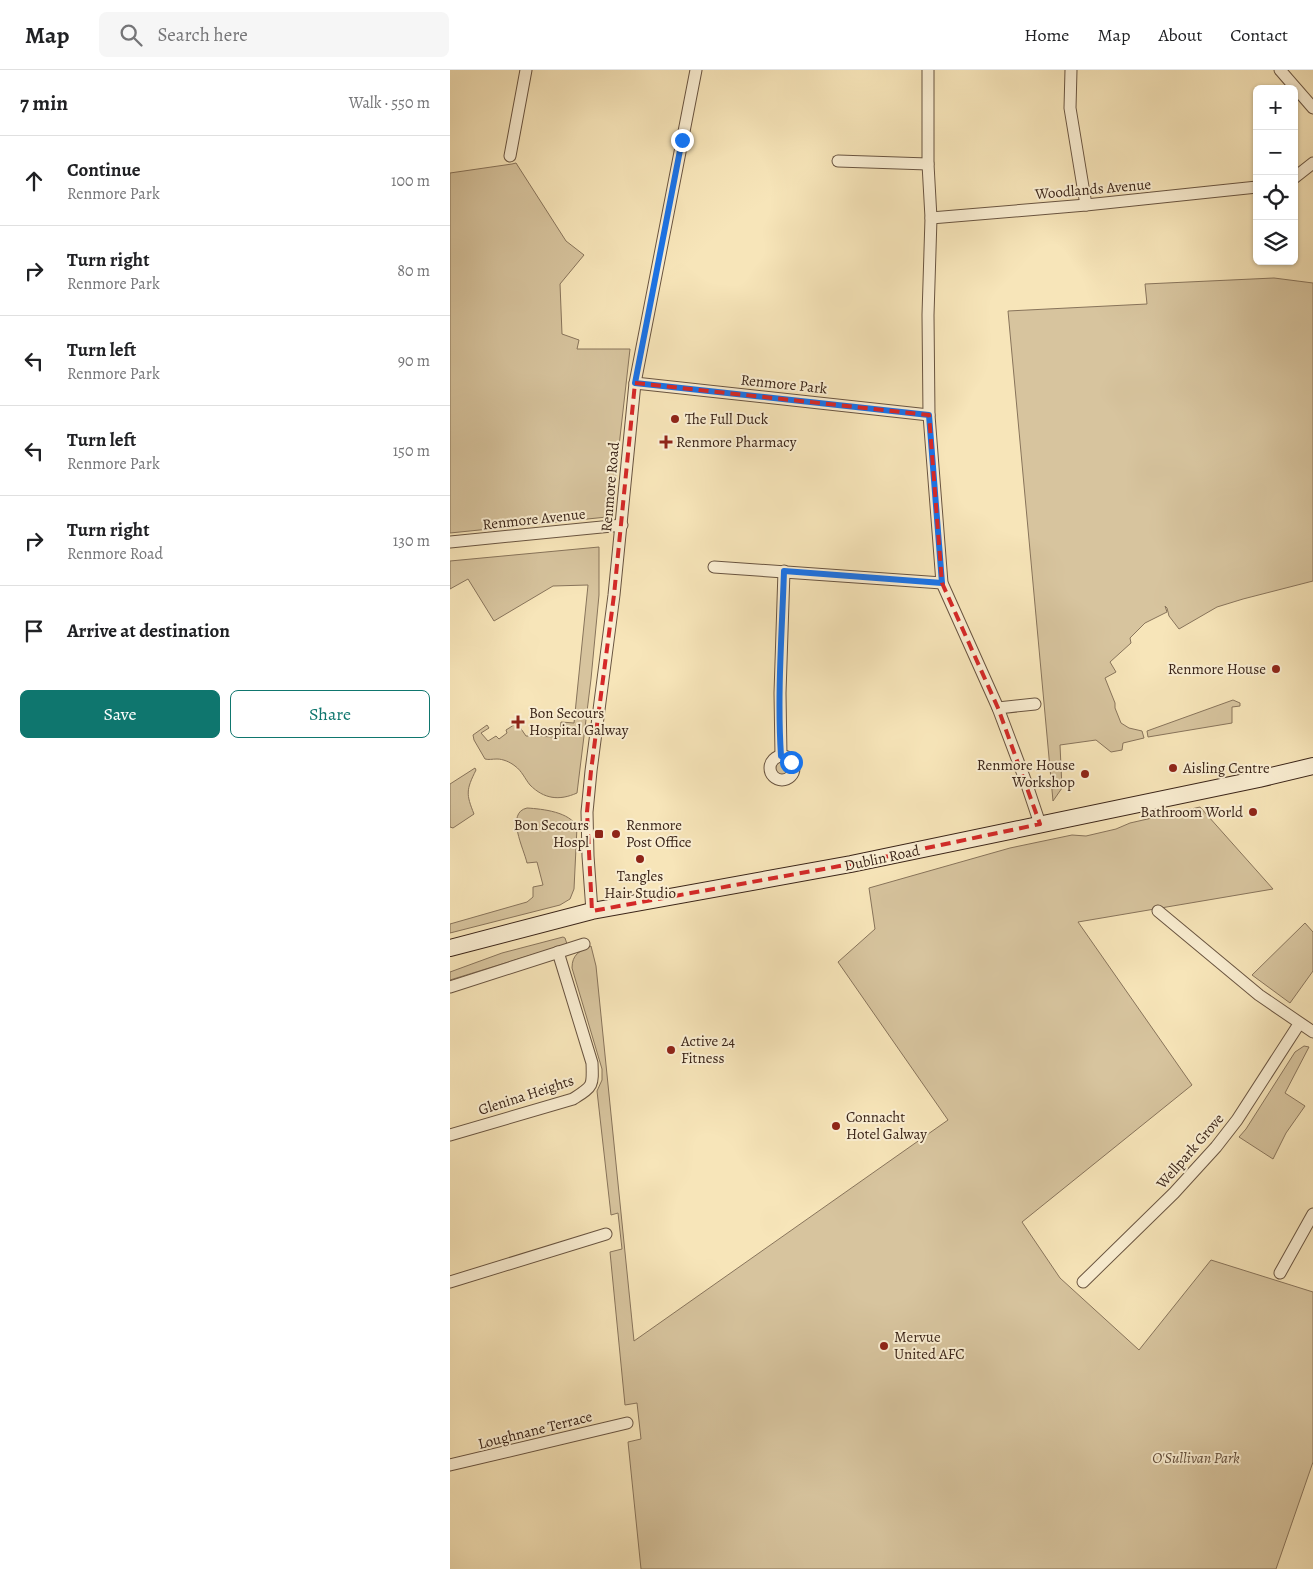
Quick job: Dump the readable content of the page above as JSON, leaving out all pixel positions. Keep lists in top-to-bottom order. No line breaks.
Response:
{"streets":{"main road":["Dublin Road"],"street":["Woodlands Avenue","Renmore Park","Renmore Road","Renmore Avenue","Glenina Heights","Wellpark Grove","Loughnane Terrace"]},"crossings":[["Renmore Park","Renmore Road"],["Renmore Road","Renmore Avenue"],["Renmore Road","Dublin Road"]],"parks":["O'Sullivan Park"],"places":{"other":["The Full Duck","Renmore House","Aisling Centre","Renmore House Workshop","Bathroom World","Renmore Post Office","Tangles Hair Studio","Active 24 Fitness","Connacht Hotel Galway","Mervue United AFC"],"health":["Renmore Pharmacy","Bon Secours Hospital Galway"],"transit":["Bon Secours Hospl"]},"page":{"header":"Map","search":"Search here","nav":["Home","Map","About","Contact"],"heading":["7 min","Walk · 550 m"],"map_buttons":["+","−"],"list":[["Continue","Renmore Park","100 m"],["Turn right","Renmore Park","80 m"],["Turn left","Renmore Park","90 m"],["Turn left","Renmore Park","150 m"],["Turn right","Renmore Road","130 m"],"Arrive at destination"],"buttons":["Save","Share"]}}
